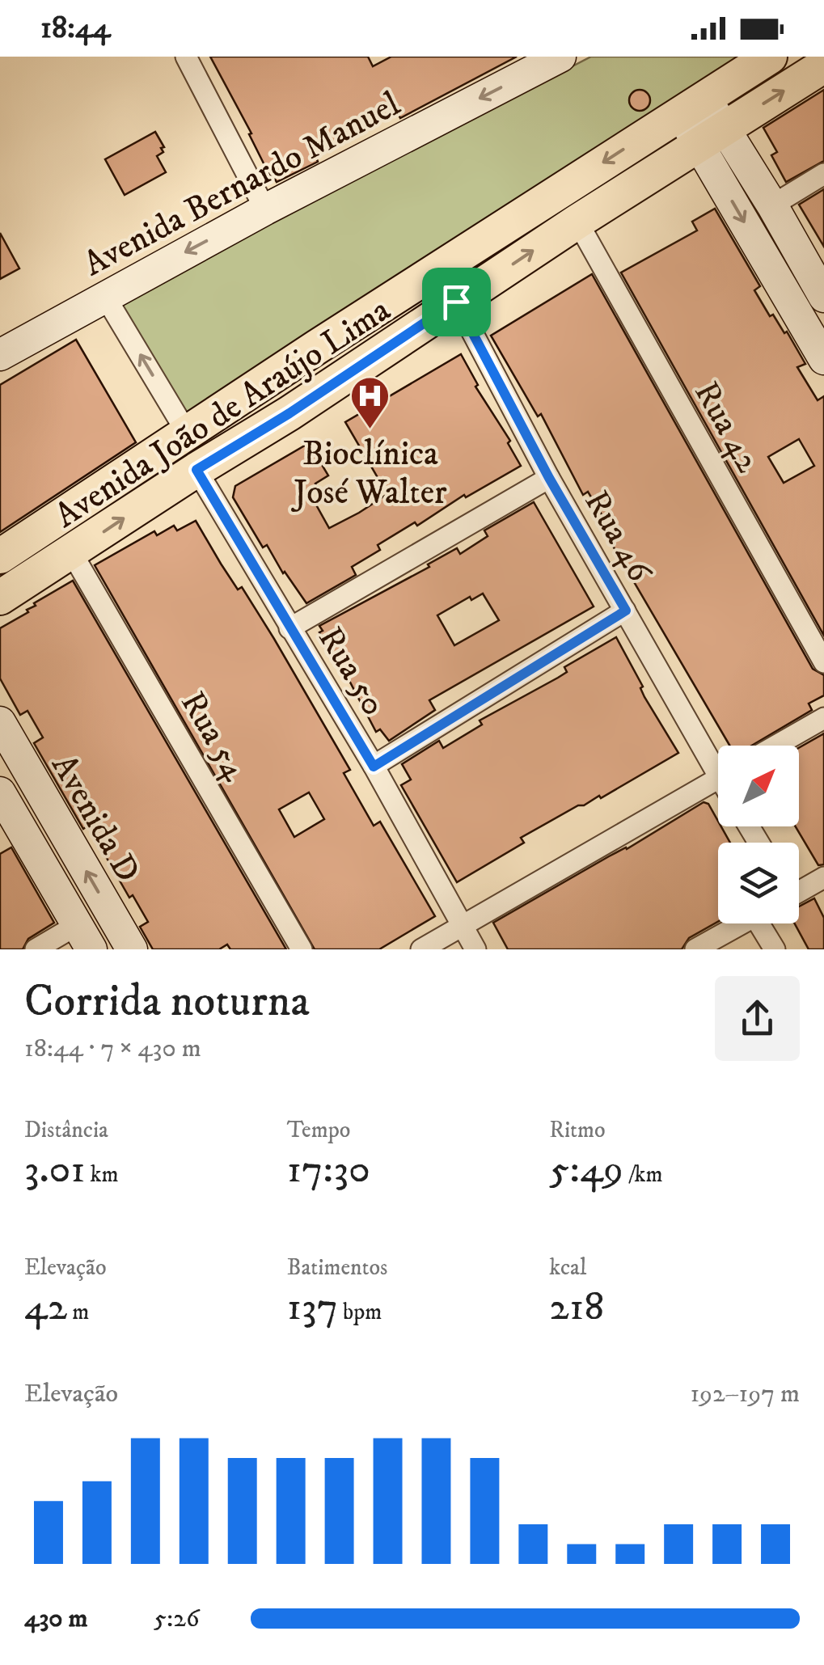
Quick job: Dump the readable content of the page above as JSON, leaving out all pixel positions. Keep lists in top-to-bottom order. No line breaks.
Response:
{"streets":{"main road":["Avenida João de Araújo Lima"],"street":["Avenida Bernardo Manuel","Rua 42","Rua 46","Rua 50","Rua 54","Avenida D"]},"crossings":[["Avenida João de Araújo Lima","Rua 42"],["Avenida João de Araújo Lima","Rua 46"],["Avenida João de Araújo Lima","Rua 50"],["Avenida João de Araújo Lima","Rua 54"]],"one_way":["Avenida Bernardo Manuel"],"places":{"hospital":["Bioclínica José Walter"]},"north":"top right","page":{"status":"18:44","heading":["Corrida noturna","18:44 · 7 × 430 m"],"stats":[["Distância","3.01 km"],["Tempo","17:30"],["Ritmo","5:49 /km"],["Elevação","42 m"],["Batimentos","137 bpm"],["kcal","218"]],"chart":["Elevação","192–197 m"],"list":[{"name":"430 m","note":"5:26"}]}}
